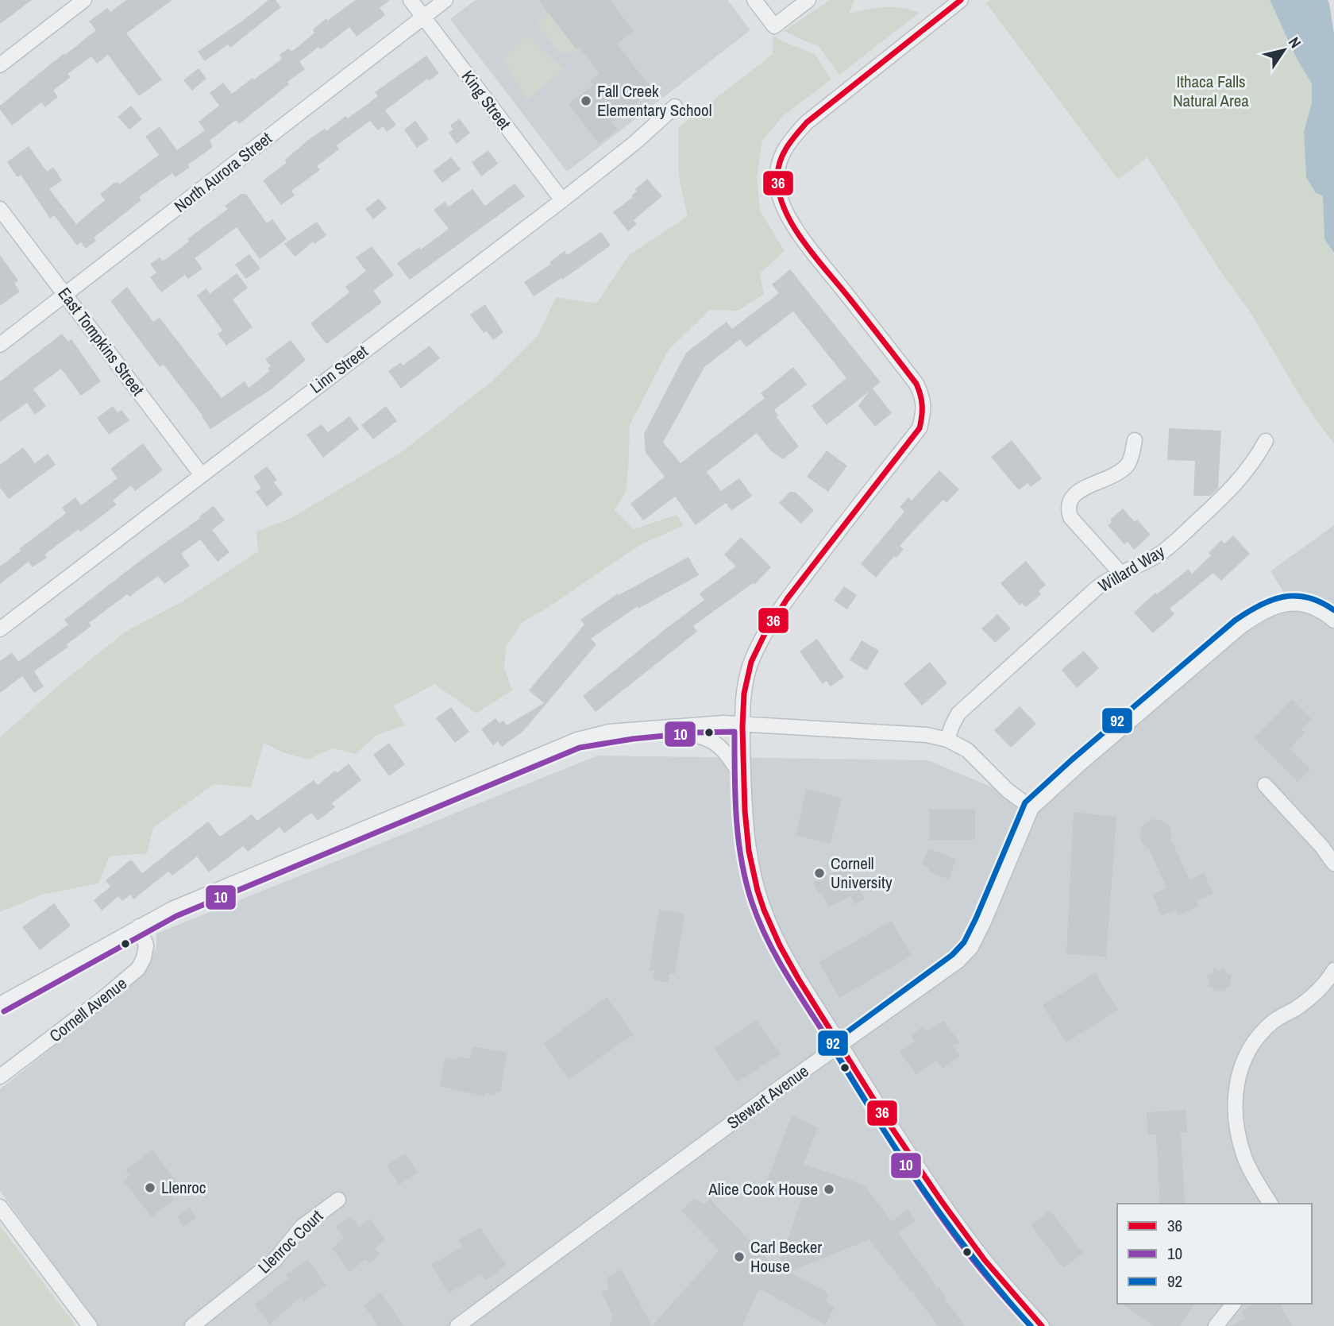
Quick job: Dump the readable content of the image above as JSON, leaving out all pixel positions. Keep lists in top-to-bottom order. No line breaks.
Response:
{"streets":{"street":["King Street","North Aurora Street","East Tompkins Street","Linn Street","Willard Way","Cornell Avenue","Stewart Avenue","Llenroc Court"]},"crossings":[["King Street","North Aurora Street"],["King Street","Linn Street"],["North Aurora Street","East Tompkins Street"],["East Tompkins Street","Linn Street"]],"parks":["Ithaca Falls Natural Area"],"places":["Fall Creek Elementary School","Cornell University","Llenroc","Alice Cook House","Carl Becker House"],"lines":["transit line 36","transit line 92","transit line 10"],"legend":["36","10","92"],"north":"top right"}
